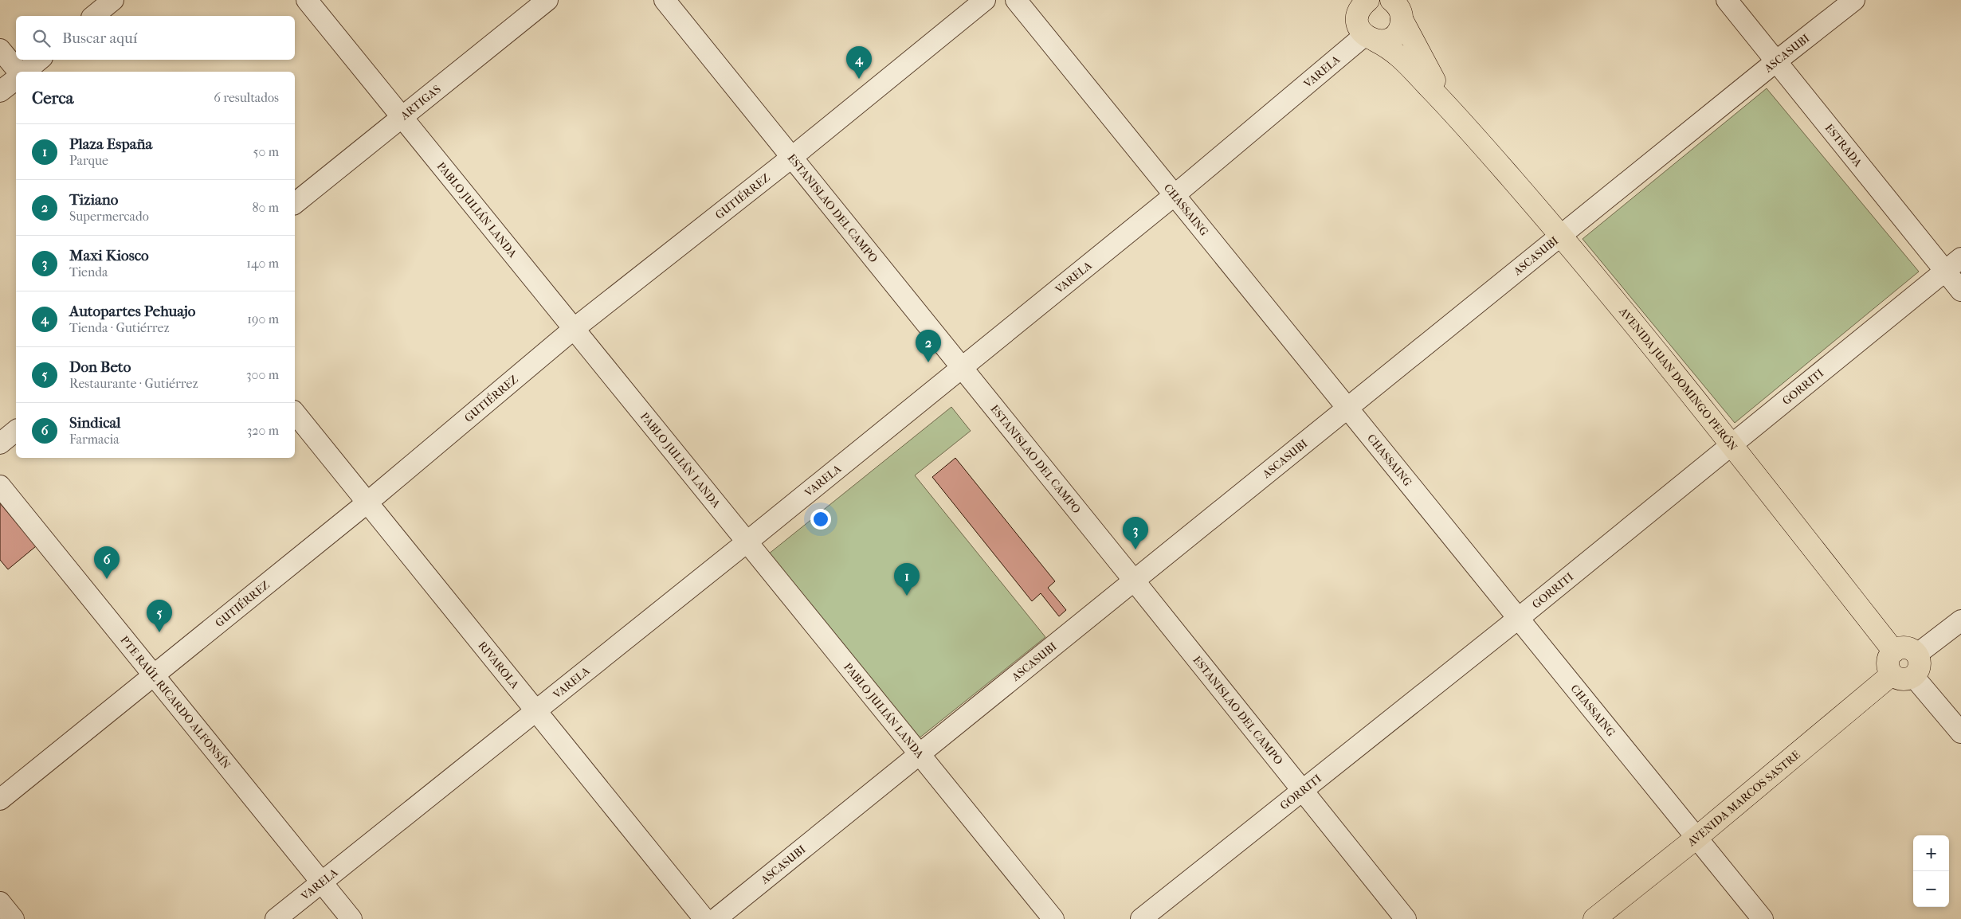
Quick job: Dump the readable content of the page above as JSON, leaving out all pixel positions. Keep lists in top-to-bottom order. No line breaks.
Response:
{"streets":{"main road":["AVENIDA JUAN DOMINGO PERÓN","AVENIDA MARCOS SASTRE"],"street":["ASCASUBI","VARELA","ARTIGAS","ESTRADA","GUTIÉRREZ","ESTANISLAO DEL CAMPO","CHASSAING","PABLO JULIÁN LANDA","GORRITI","RIVAROLA","PTE RAÚL RICARDO ALFONSÍN"]},"crossings":[["ASCASUBI","ESTRADA"],["ASCASUBI","ESTANISLAO DEL CAMPO"],["ASCASUBI","CHASSAING"],["ASCASUBI","PABLO JULIÁN LANDA"],["ASCASUBI","AVENIDA JUAN DOMINGO PERÓN"],["VARELA","ESTANISLAO DEL CAMPO"],["VARELA","CHASSAING"],["VARELA","PABLO JULIÁN LANDA"],["VARELA","AVENIDA JUAN DOMINGO PERÓN"],["VARELA","RIVAROLA"],["VARELA","PTE RAÚL RICARDO ALFONSÍN"],["ARTIGAS","PABLO JULIÁN LANDA"],["ESTRADA","GORRITI"],["GUTIÉRREZ","ESTANISLAO DEL CAMPO"],["GUTIÉRREZ","PABLO JULIÁN LANDA"],["GUTIÉRREZ","RIVAROLA"],["GUTIÉRREZ","PTE RAÚL RICARDO ALFONSÍN"],["ESTANISLAO DEL CAMPO","GORRITI"],["CHASSAING","GORRITI"],["CHASSAING","AVENIDA MARCOS SASTRE"],["AVENIDA JUAN DOMINGO PERÓN","GORRITI"],["AVENIDA JUAN DOMINGO PERÓN","AVENIDA MARCOS SASTRE"]],"page":{"search":"Buscar aquí","pins":["4","2","3","6","1","5"],"heading":["Cerca","6 resultados"],"list":[{"mark":"1","name":"Plaza España","note":"Parque","value":"50 m"},{"mark":"2","name":"Tiziano","note":"Supermercado","value":"80 m"},{"mark":"3","name":"Maxi Kiosco","note":"Tienda","value":"140 m"},{"mark":"4","name":"Autopartes Pehuajo","note":"Tienda · Gutiérrez","value":"190 m"},{"mark":"5","name":"Don Beto","note":"Restaurante · Gutiérrez","value":"300 m"},{"mark":"6","name":"Sindical","note":"Farmacia","value":"320 m"}],"map_buttons":["+","−"]}}
